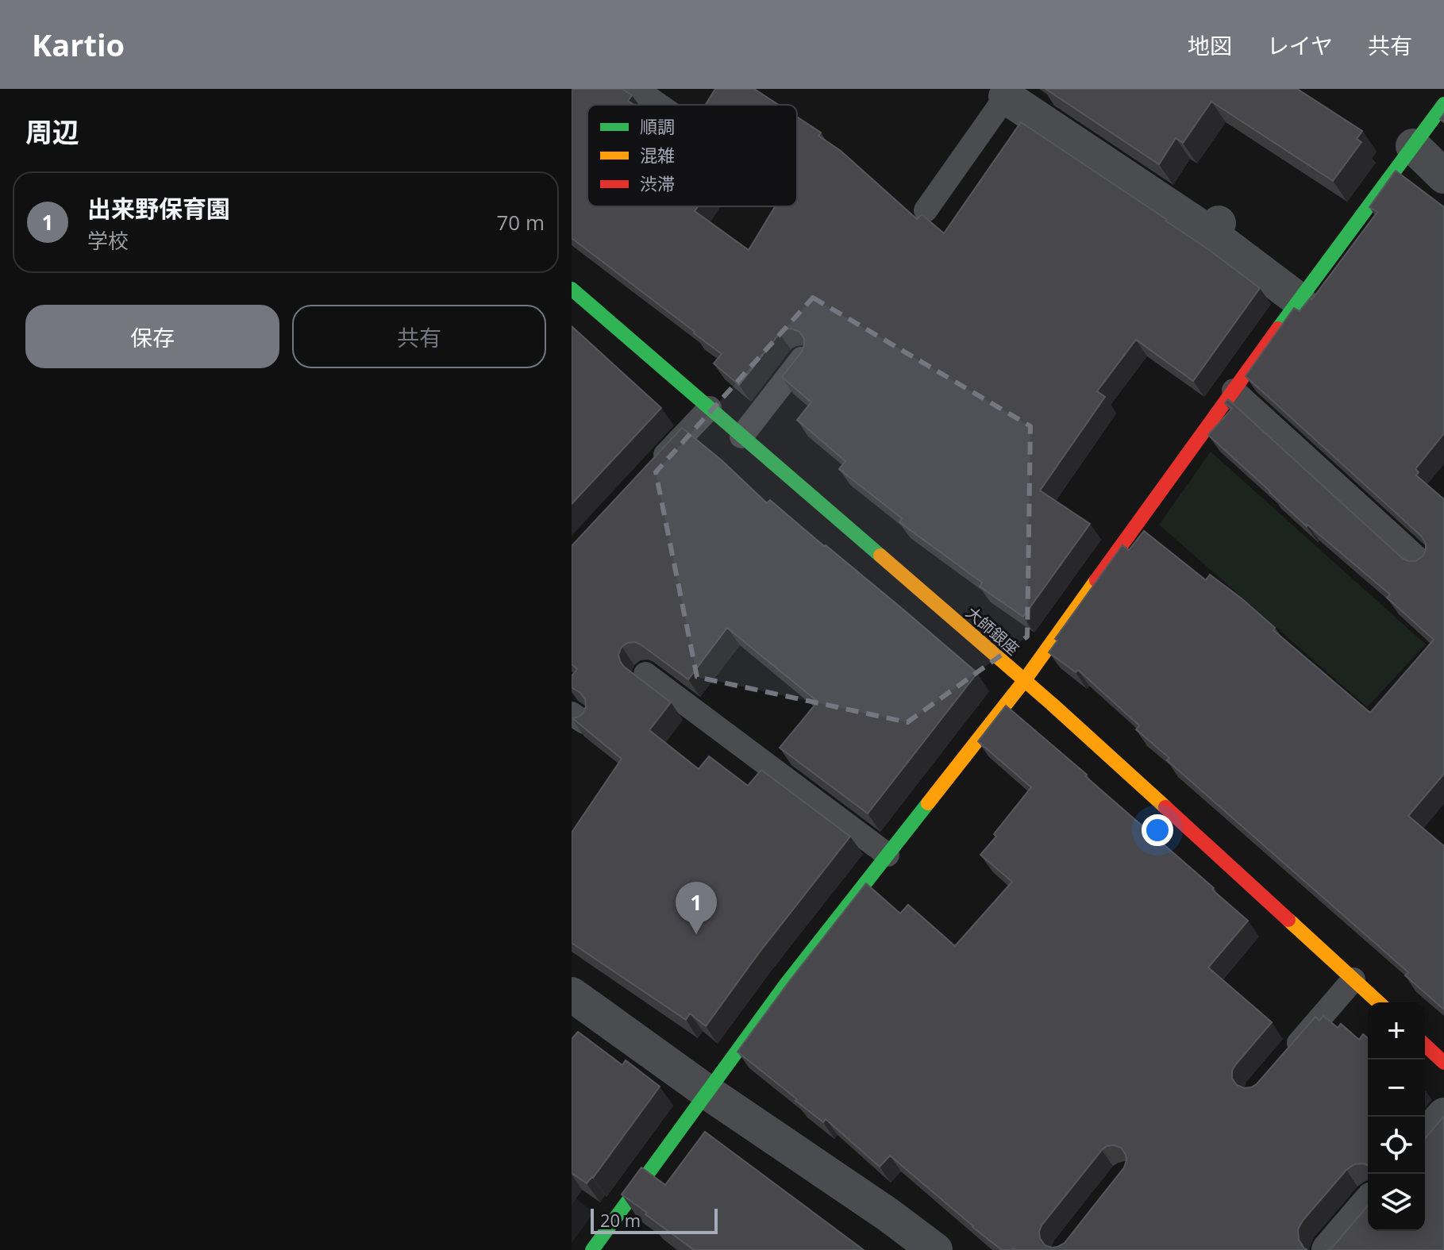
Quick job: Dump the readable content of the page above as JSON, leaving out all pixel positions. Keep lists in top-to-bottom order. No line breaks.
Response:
{"streets":{"street":["大師銀座"]},"legend":["順調","混雑","渋滞"],"scale_bar":"20 m","page":{"header":"Kartio","nav":["地図","レイヤ","共有"],"heading":"周辺","list":[{"mark":"1","name":"出来野保育園","note":"学校","value":"70 m"}],"buttons":["保存","共有"],"pins":"1","map_buttons":["+","−"],"scale":"20 m"}}
